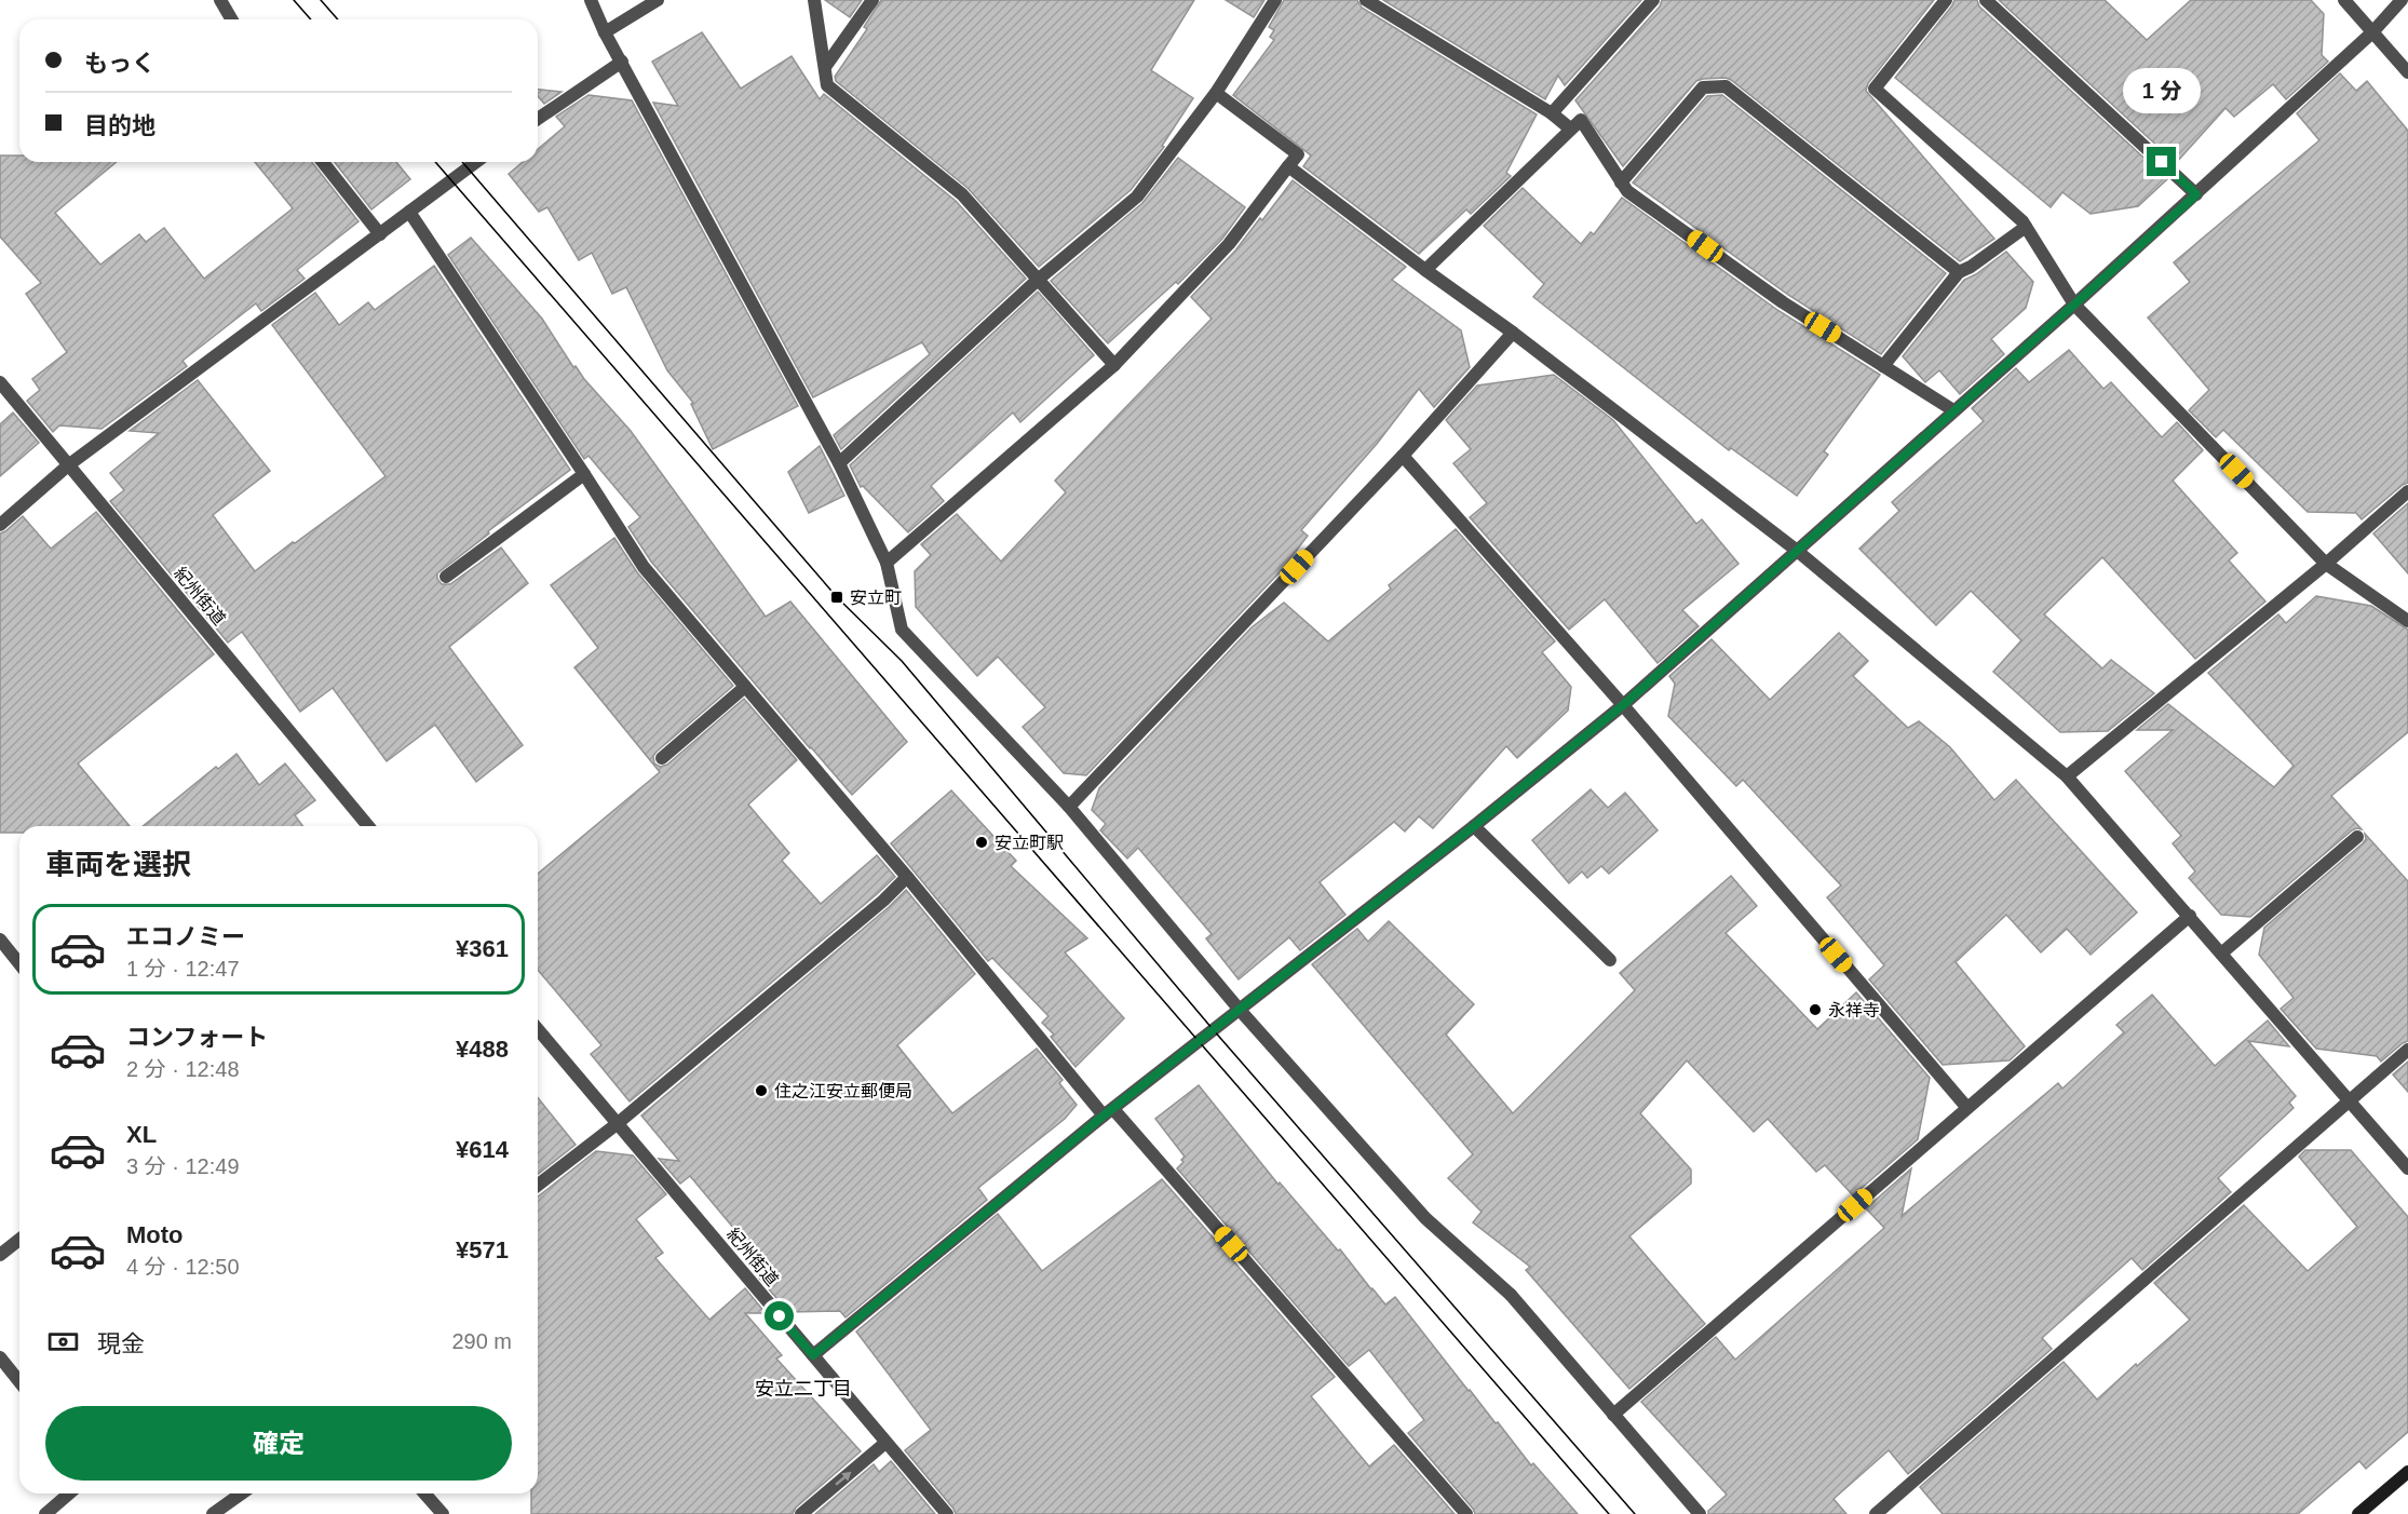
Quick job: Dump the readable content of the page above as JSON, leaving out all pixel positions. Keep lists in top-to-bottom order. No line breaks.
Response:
{"streets":{"street":["紀州街道"]},"districts":["安立二丁目"],"places":{"transit":["安立町"],"other":["安立町駅","永祥寺","住之江安立郵便局"]},"page":{"banner":["もっく","目的地"],"bubble":"1 分","heading":"車両を選択","list":[{"name":"エコノミー","note":"1 分 · 12:47","value":"¥361"},{"name":"コンフォート","note":"2 分 · 12:48","value":"¥488"},{"name":"XL","note":"3 分 · 12:49","value":"¥614"},{"name":"Moto","note":"4 分 · 12:50","value":"¥571"}],"pay":["現金","290 m"],"buttons":"確定"}}
